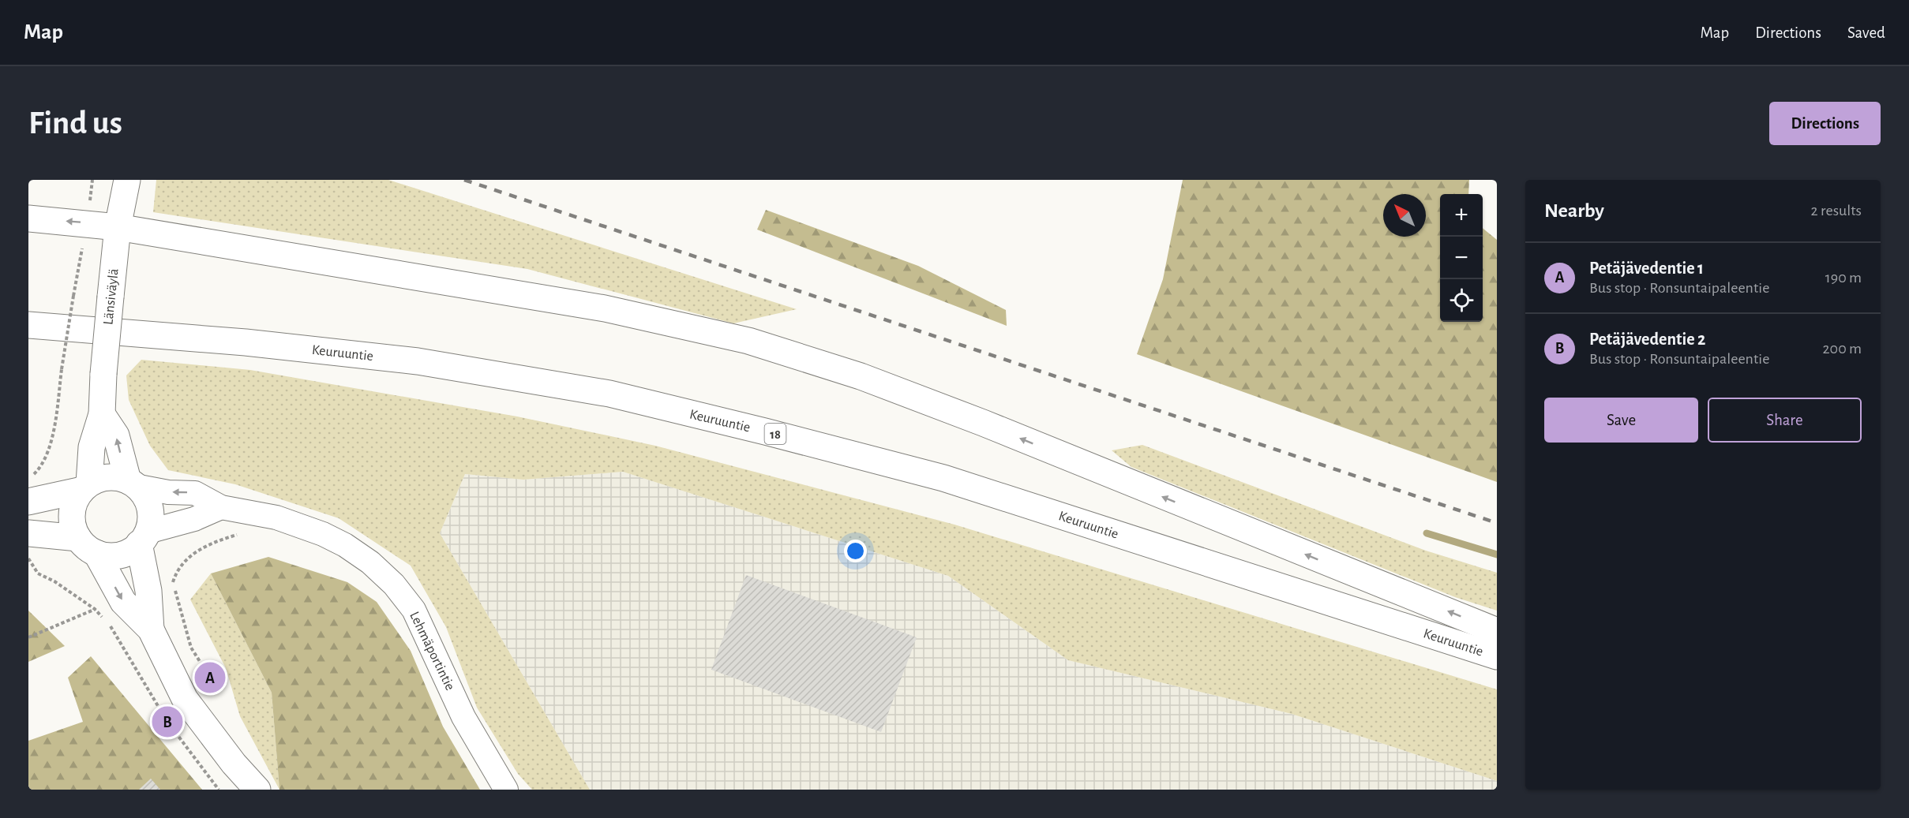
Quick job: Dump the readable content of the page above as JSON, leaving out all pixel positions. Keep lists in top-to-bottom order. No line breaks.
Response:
{"streets":{"main road":["Länsiväylä","Keuruuntie","18"],"street":["Lehmäportintie"]},"crossings":[["Länsiväylä","Lehmäportintie"]],"north":"top left","page":{"header":"Map","nav":["Map","Directions","Saved"],"buttons":["Directions",["Save","Share"]],"title":"Find us","heading":["Nearby","2 results"],"map_buttons":["+","−"],"list":[{"mark":"A","name":"Petäjävedentie 1","note":"Bus stop · Ronsuntaipaleentie","value":"190 m"},{"mark":"B","name":"Petäjävedentie 2","note":"Bus stop · Ronsuntaipaleentie","value":"200 m"}],"pins":["A","B"]}}
